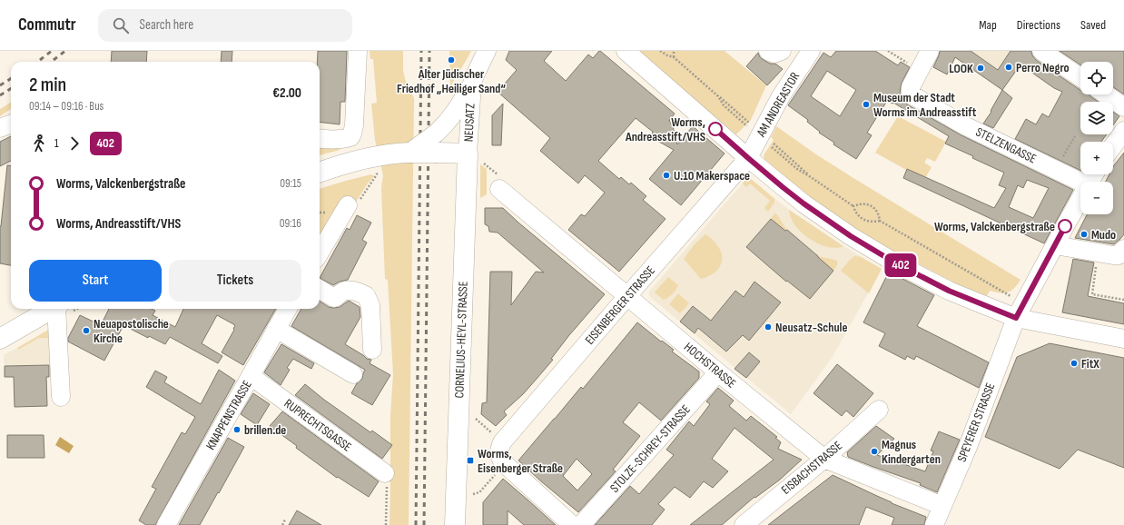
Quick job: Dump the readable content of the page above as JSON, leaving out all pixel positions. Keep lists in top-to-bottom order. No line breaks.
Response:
{"streets":{"main road":["CORNELIUS-HEYL-STRASSE"],"street":["AM ANDREASTOR","NEUSATZ","STELZENGASSE","EISENBERGER STRASSE","HOCHSTRASSE","KNAPPENSTRASSE","SPEYERER STRASSE","RUPRECHTSGASSE","STOLZE-SCHREY-STRASSE","EISBACHSTRASSE"]},"crossings":[["AM ANDREASTOR","EISENBERGER STRASSE"],["NEUSATZ","CORNELIUS-HEYL-STRASSE"],["EISENBERGER STRASSE","HOCHSTRASSE"],["HOCHSTRASSE","SPEYERER STRASSE"],["HOCHSTRASSE","STOLZE-SCHREY-STRASSE"],["HOCHSTRASSE","EISBACHSTRASSE"],["KNAPPENSTRASSE","RUPRECHTSGASSE"]],"places":{"other":["Alter Jüdischer Friedhof „Heiliger Sand“","Perro Negro","LOOK","Museum der Stadt Worms im Andreasstift","Worms, Andreasstift/VHS","U.10 Makerspace","Worms, Valckenbergstraße","Mudo","Neusatz-Schule","Neuapostolische Kirche","FitX","brillen.de","Magnus Kindergarten"],"transit":["Worms, Eisenberger Straße"]},"lines":["bus line 402"],"page":{"header":"Commutr","search":"Search here","nav":["Map","Directions","Saved"],"on_map":"402","map_buttons":["+","−"],"heading":["2 min","09:14 – 09:16 · Bus","€2.00"],"legs":["1","402"],"list":[{"name":"Worms, Valckenbergstraße","value":"09:15"},{"name":"Worms, Andreasstift/VHS","value":"09:16"}],"buttons":["Start","Tickets"]}}
